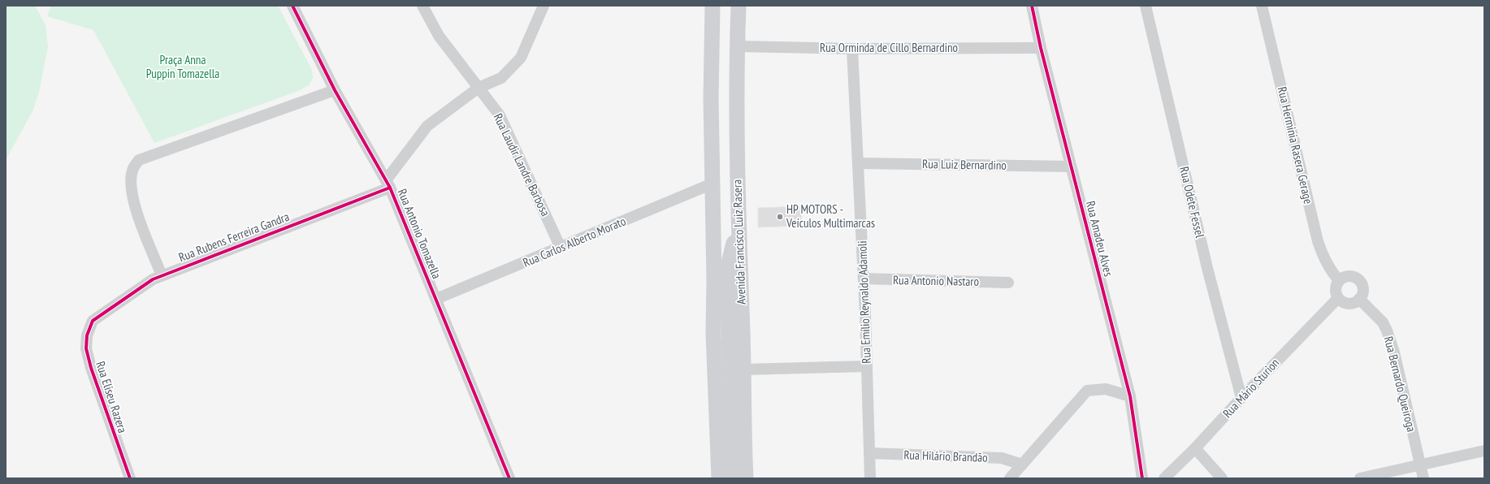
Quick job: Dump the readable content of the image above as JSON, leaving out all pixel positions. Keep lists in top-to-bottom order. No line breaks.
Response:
{"streets":{"street":["Rua Orminda de Cillo Bernardino","Rua Herminia Rasera Gerage","Rua Laudir Landre Barbosa","Rua Luiz Bernardino","Rua Odete Fessel","Rua Antonio Tomazella","Rua Rubens Ferreira Gandra","Rua Amadeu Alves","Rua Carlos Alberto Morato","Avenida Francisco Luiz Rasera","Rua Antonio Nastaro","Rua Emílio Reynaldo Adamoli","Rua Bernardo Queiroga","Rua Mário Sturion","Rua Eliseu Razera","Rua Hilário Brandão"]},"crossings":[["Rua Orminda de Cillo Bernardino","Rua Amadeu Alves"],["Rua Orminda de Cillo Bernardino","Avenida Francisco Luiz Rasera"],["Rua Orminda de Cillo Bernardino","Rua Emílio Reynaldo Adamoli"],["Rua Herminia Rasera Gerage","Rua Bernardo Queiroga"],["Rua Herminia Rasera Gerage","Rua Mário Sturion"],["Rua Laudir Landre Barbosa","Rua Carlos Alberto Morato"],["Rua Luiz Bernardino","Rua Amadeu Alves"],["Rua Luiz Bernardino","Rua Emílio Reynaldo Adamoli"],["Rua Odete Fessel","Rua Mário Sturion"],["Rua Antonio Tomazella","Rua Rubens Ferreira Gandra"],["Rua Antonio Tomazella","Rua Carlos Alberto Morato"],["Rua Rubens Ferreira Gandra","Rua Eliseu Razera"],["Rua Antonio Nastaro","Rua Emílio Reynaldo Adamoli"],["Rua Emílio Reynaldo Adamoli","Rua Hilário Brandão"],["Rua Bernardo Queiroga","Rua Mário Sturion"]],"parks":["Praça Anna Puppin Tomazella"],"places":["HP MOTORS - Veículos Multimarcas"]}
